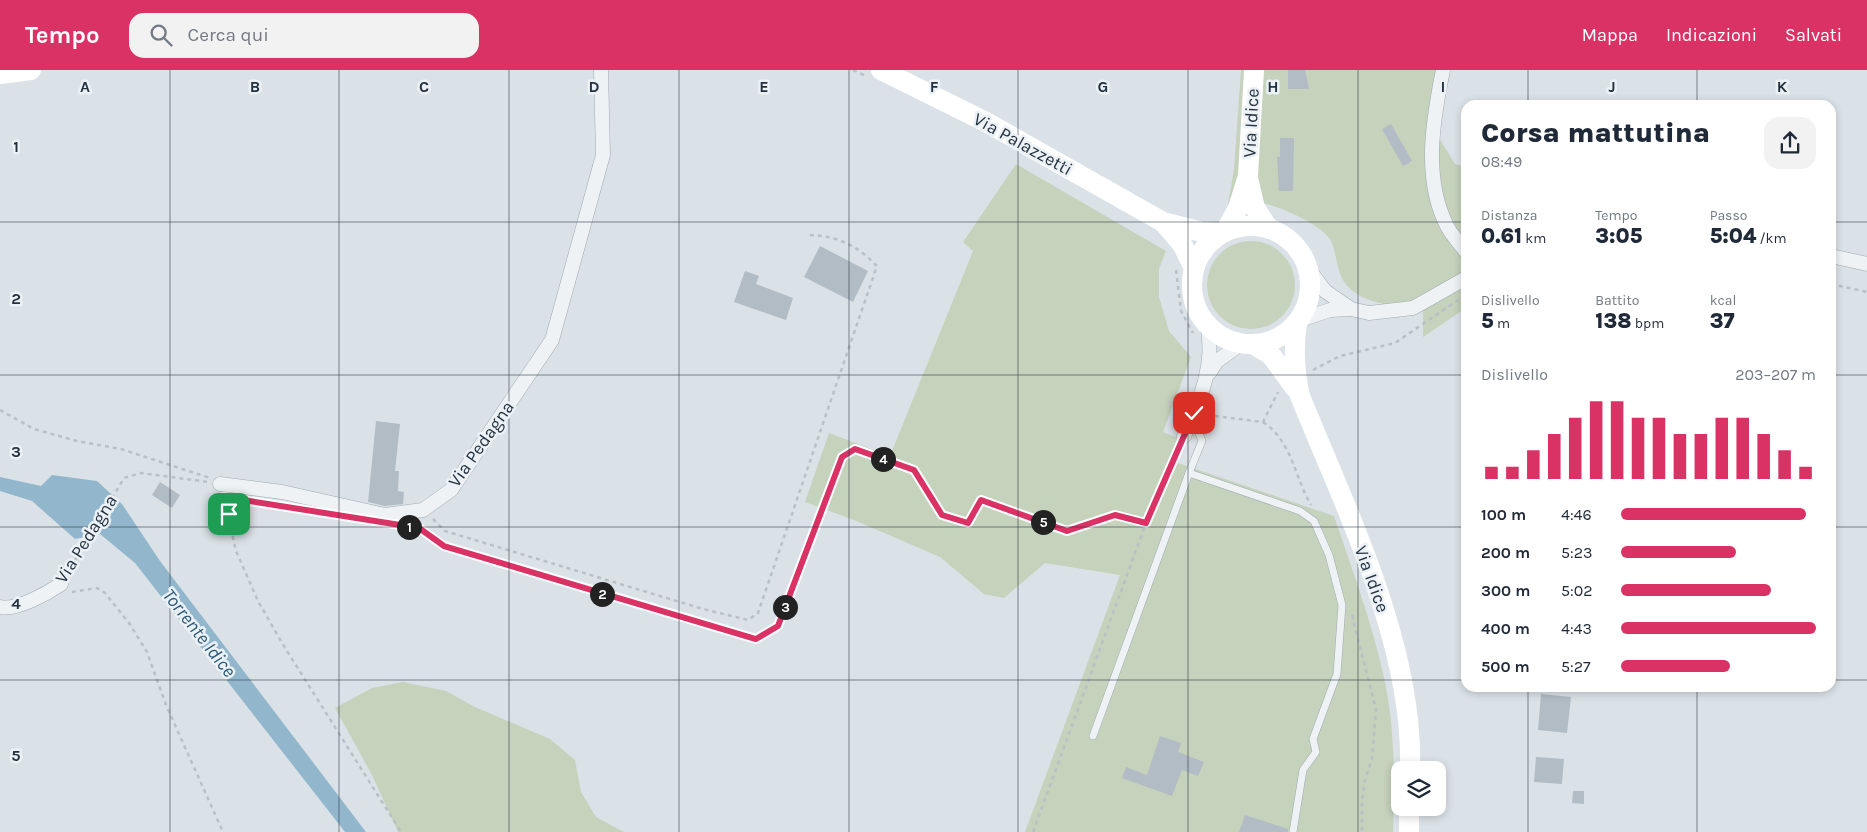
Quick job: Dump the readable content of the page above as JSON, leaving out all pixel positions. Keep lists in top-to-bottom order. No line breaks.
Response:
{"streets":{"main road":["Via Idice","Via Palazzetti"],"street":["Via Pedagna"]},"crossings":[["Via Idice","Via Palazzetti"]],"water":["Torrente Idice"],"page":{"header":"Tempo","search":"Cerca qui","nav":["Mappa","Indicazioni","Salvati"],"heading":["Corsa mattutina","08:49"],"stats":[["Distanza","0.61 km"],["Tempo","3:05"],["Passo","5:04 /km"],["Dislivello","5 m"],["Battito","138 bpm"],["kcal","37"]],"chart":["Dislivello","203–207 m"],"pins":["4","5","1","2","3"],"list":[{"name":"100 m","note":"4:46"},{"name":"200 m","note":"5:23"},{"name":"300 m","note":"5:02"},{"name":"400 m","note":"4:43"},{"name":"500 m","note":"5:27"}]},"grid":{"columns":["A","B","C","D","E","F","G","H","I","J","K"],"rows":["1","2","3","4","5"]}}
